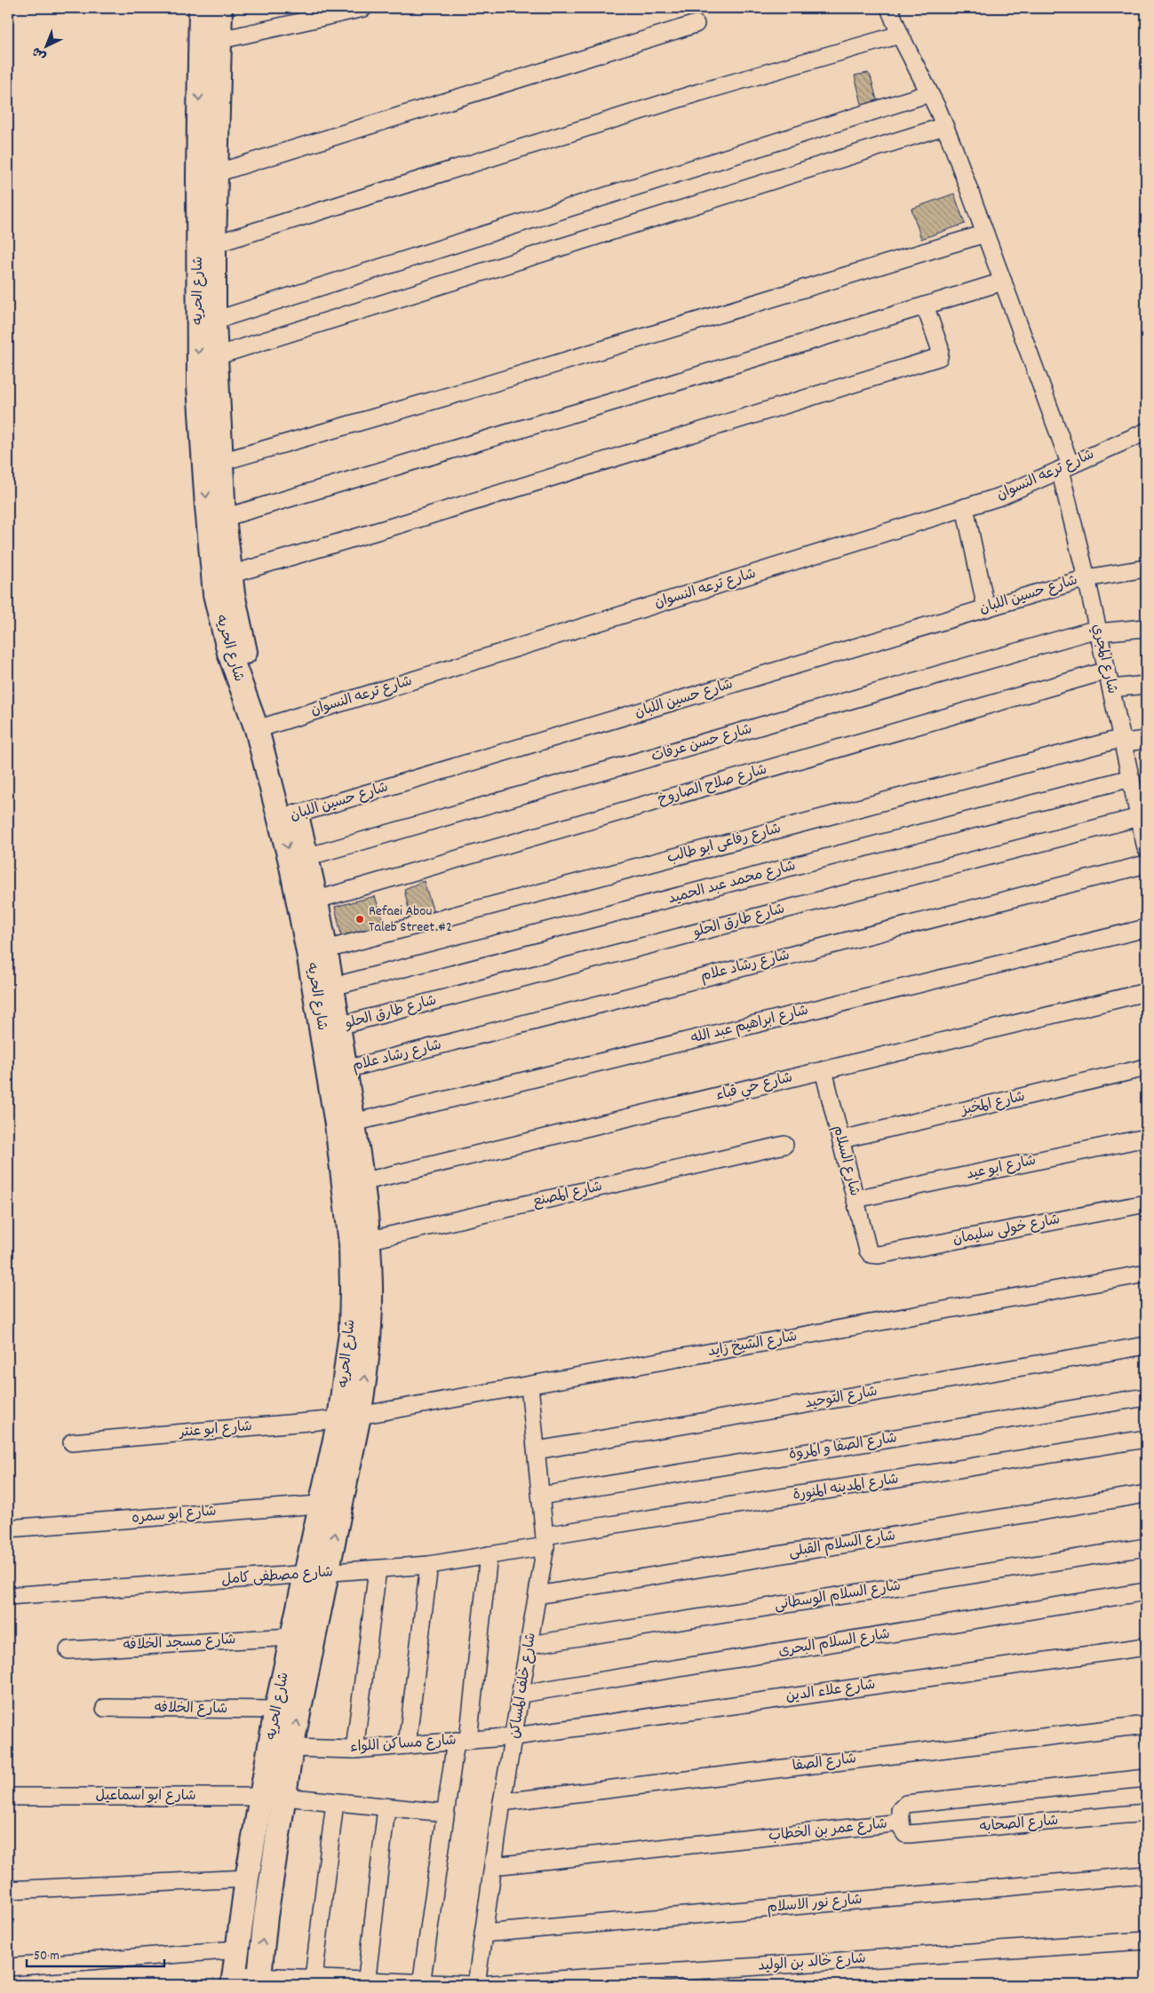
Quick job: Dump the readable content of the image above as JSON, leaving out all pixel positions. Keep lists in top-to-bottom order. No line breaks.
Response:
{"streets":{"main road":["شارع الحريه"],"street":["شارع ترعه النسوان","شارع حسين اللبان","شارع المجري","شارع حسن عرفات","شارع صلاح الصاروخ","شارع رفاعى ابو طالب","شارع محمد عبد الحميد","شارع طارق الحلو","شارع رشاد علام","شارع ابراهيم عبد الله","شارع حي قباء","شارع المخبز","شارع السلام","شارع ابو عيد","شارع المصنع","شارع خولى سليمان","شارع الشيخ زايد","شارع التوحيد","شارع ابو عنتر","شارع الصفا و المروة","شارع المدينه المنورة","شارع ابو سمره","شارع السلام القبلى","شارع مصطفى كامل","شارع السلام الوسطانى","شارع مسجد الخلافه","شارع السلام البحرى","شارع خلف المساكن","شارع علاء الدين","شارع الخلافه","شارع مساكن اللواء","شارع الصفا","شارع ابو اسماعيل","شارع الصحابه","شارع عمر بن الخطاب","شارع نور الاسلام","شارع خالد بن الوليد"]},"crossings":[["شارع الحريه","شارع ترعه النسوان"],["شارع الحريه","شارع حسين اللبان"],["شارع الحريه","شارع حسن عرفات"],["شارع الحريه","شارع صلاح الصاروخ"],["شارع الحريه","شارع رفاعى ابو طالب"],["شارع الحريه","شارع محمد عبد الحميد"],["شارع الحريه","شارع طارق الحلو"],["شارع الحريه","شارع رشاد علام"],["شارع الحريه","شارع ابراهيم عبد الله"],["شارع الحريه","شارع حي قباء"],["شارع الحريه","شارع المصنع"],["شارع الحريه","شارع الشيخ زايد"],["شارع الحريه","شارع ابو عنتر"],["شارع الحريه","شارع ابو سمره"],["شارع الحريه","شارع مصطفى كامل"],["شارع الحريه","شارع مسجد الخلافه"],["شارع الحريه","شارع الخلافه"],["شارع الحريه","شارع مساكن اللواء"],["شارع الحريه","شارع ابو اسماعيل"],["شارع الحريه","شارع خالد بن الوليد"],["شارع ترعه النسوان","شارع المجري"],["شارع حسين اللبان","شارع المجري"],["شارع المجري","شارع حسن عرفات"],["شارع المجري","شارع صلاح الصاروخ"],["شارع المجري","شارع رفاعى ابو طالب"],["شارع المجري","شارع محمد عبد الحميد"],["شارع المجري","شارع طارق الحلو"],["شارع حي قباء","شارع السلام"],["شارع المخبز","شارع السلام"],["شارع السلام","شارع ابو عيد"],["شارع السلام","شارع خولى سليمان"],["شارع الشيخ زايد","شارع ابو عنتر"],["شارع الشيخ زايد","شارع خلف المساكن"],["شارع التوحيد","شارع خلف المساكن"],["شارع الصفا و المروة","شارع خلف المساكن"],["شارع المدينه المنورة","شارع مصطفى كامل"],["شارع المدينه المنورة","شارع خلف المساكن"],["شارع السلام القبلى","شارع خلف المساكن"],["شارع مصطفى كامل","شارع خلف المساكن"],["شارع السلام الوسطانى","شارع خلف المساكن"],["شارع السلام البحرى","شارع خلف المساكن"],["شارع خلف المساكن","شارع علاء الدين"],["شارع خلف المساكن","شارع مساكن اللواء"],["شارع خلف المساكن","شارع الصفا"],["شارع خلف المساكن","شارع عمر بن الخطاب"],["شارع خلف المساكن","شارع نور الاسلام"],["شارع خلف المساكن","شارع خالد بن الوليد"],["شارع علاء الدين","شارع مساكن اللواء"],["شارع الصحابه","شارع عمر بن الخطاب"]],"places":["Refaei Abou Taleb Street #2"],"scale_bar":"50 m","north":"bottom left"}
